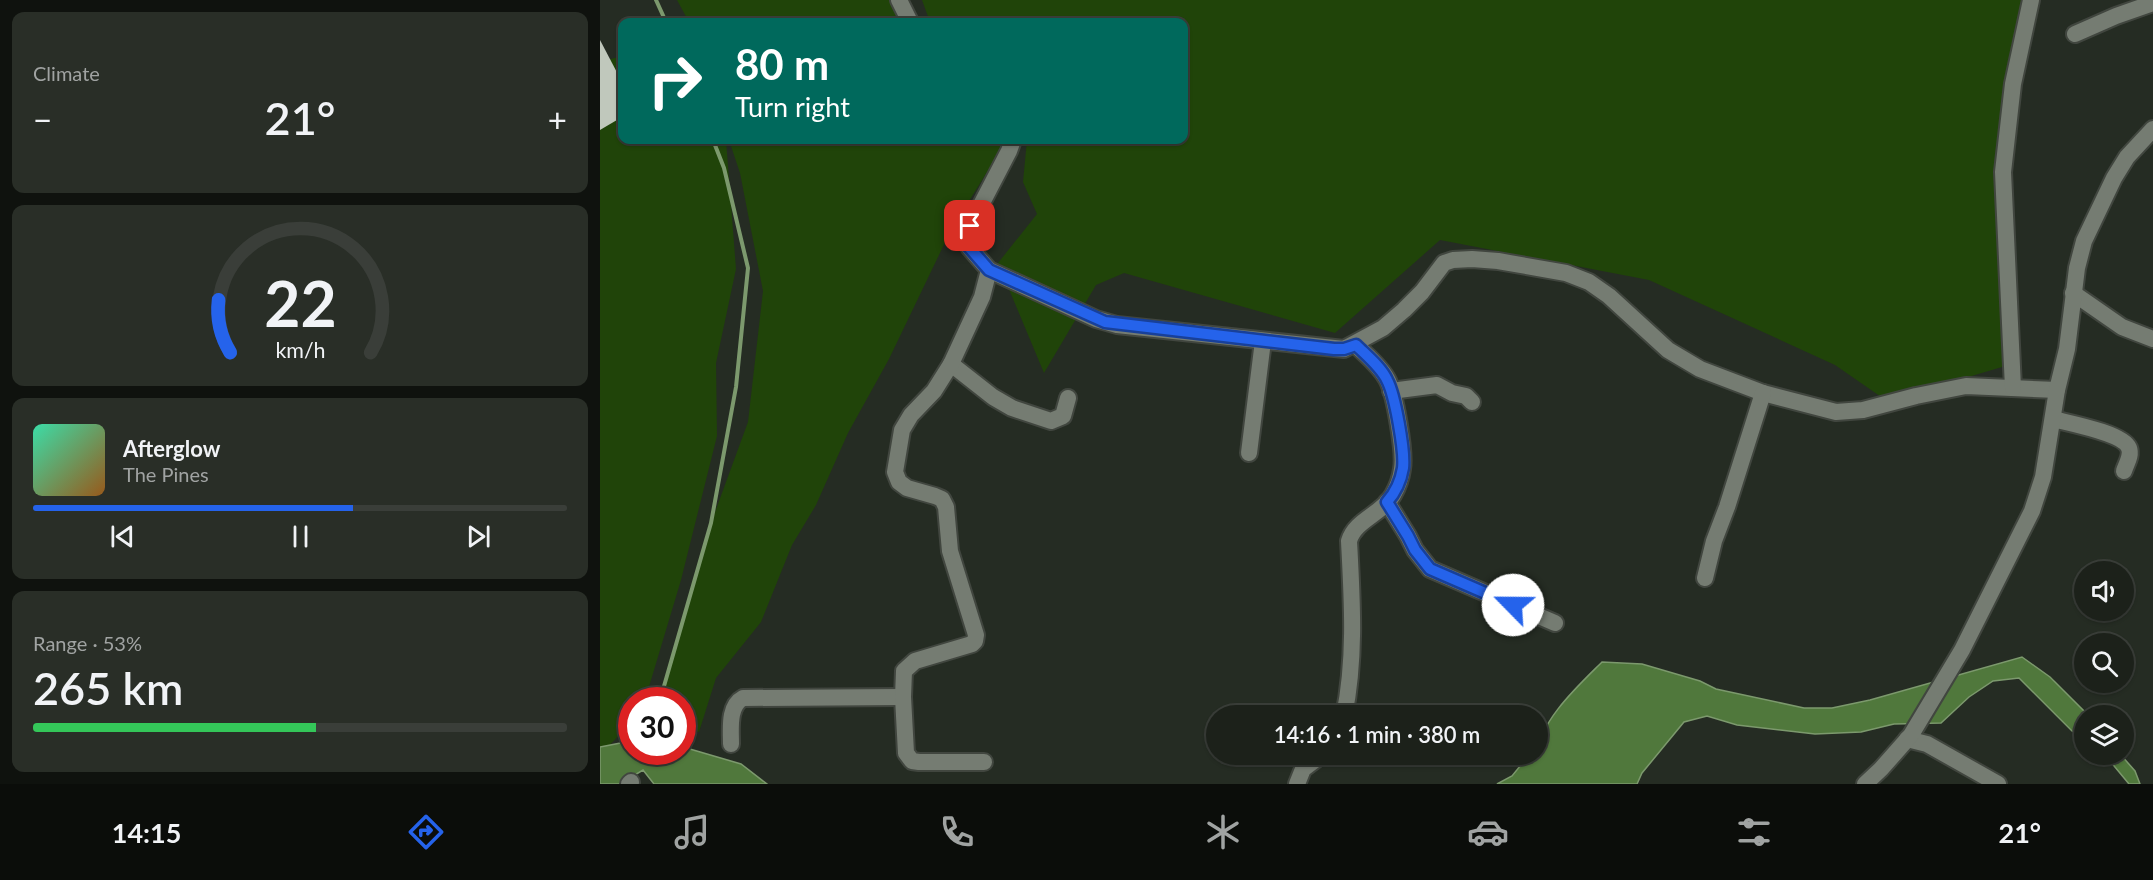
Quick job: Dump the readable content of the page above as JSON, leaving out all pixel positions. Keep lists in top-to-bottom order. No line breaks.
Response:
{"page":{"tile":["Climate",["Range · 53%","265 km"]],"turn":["80 m","Turn right"],"heat":["−","21°","+"],"song":["Afterglow","The Pines"],"limit":"30","trip":"14:16 · 1 min · 380 m","tabs":["14:15","21°"],"gauge":["22","km/h"]}}
